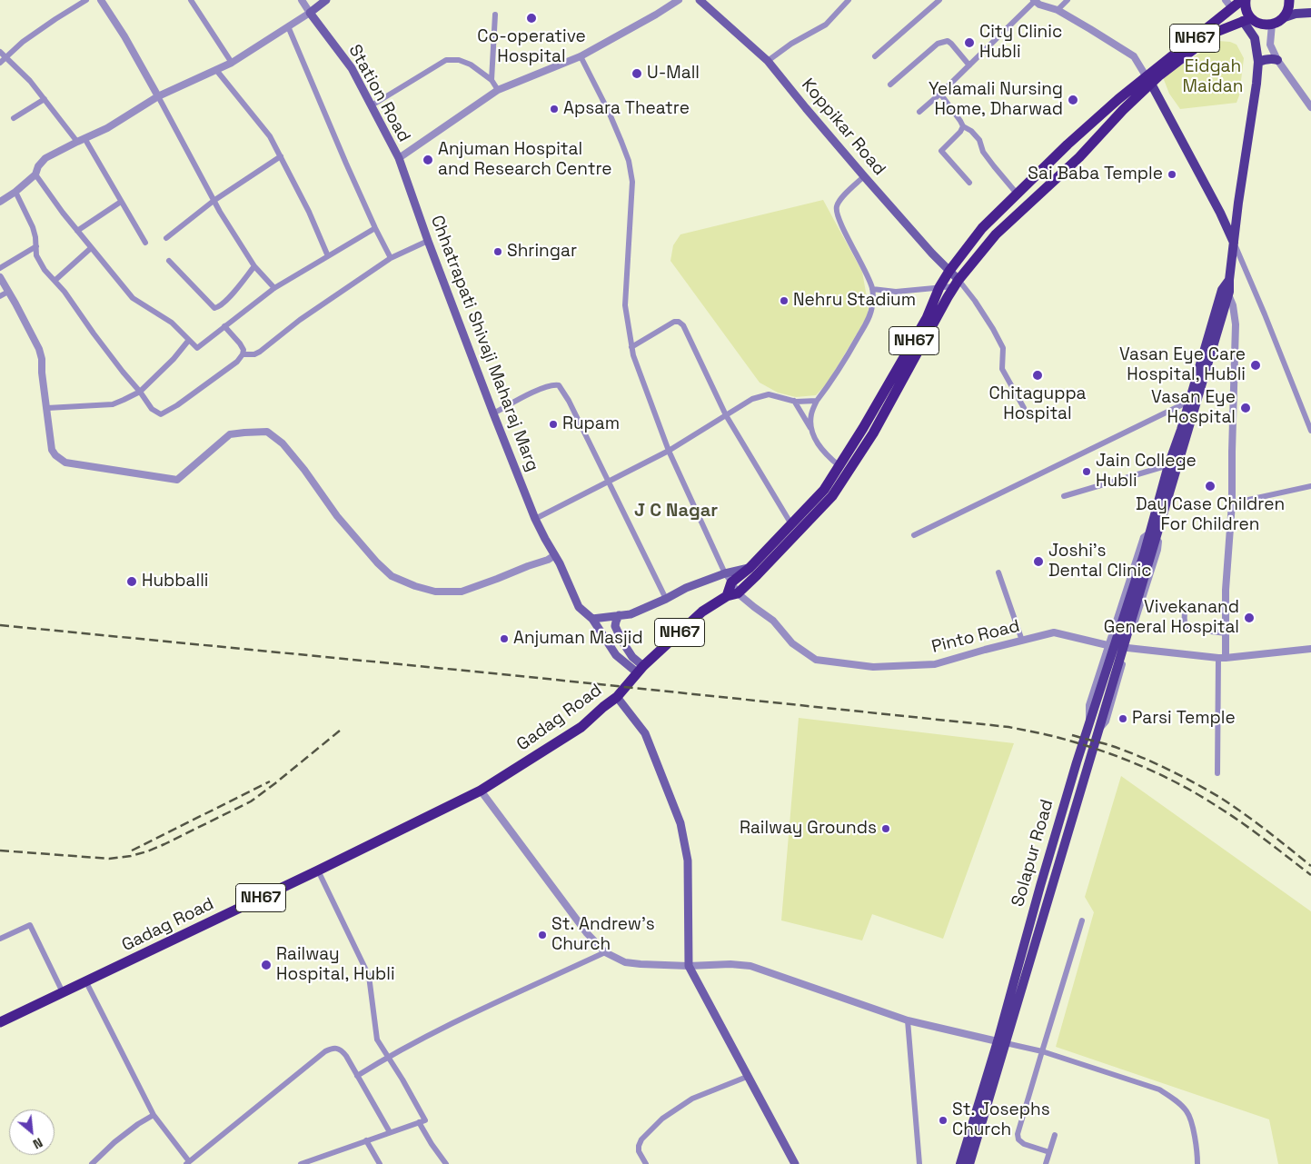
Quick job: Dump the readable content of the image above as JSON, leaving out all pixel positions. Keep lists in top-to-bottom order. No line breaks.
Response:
{"streets":{"highway":["NH67","Gadag Road"],"main road":["Station Road","Koppikar Road","Chhatrapati Shivaji Maharaj Marg","Solapur Road"],"street":["Pinto Road"]},"crossings":[["NH67","Koppikar Road"],["NH67","Pinto Road"],["NH67","Gadag Road"],["Station Road","Chhatrapati Shivaji Maharaj Marg"]],"districts":["J C Nagar"],"parks":["Eidgah Maidan"],"places":["Co-operative Hospital","City Clinic Hubli","U-Mall","Yelamali Nursing Home, Dharwad","Apsara Theatre","Anjuman Hospital and Research Centre","Sai Baba Temple","Shringar","Nehru Stadium","Vasan Eye Care Hospital, Hubli","Chitaguppa Hospital","Vasan Eye Hospital","Rupam","Jain College Hubli","Day Case Children For Children","Joshi’s Dental Clinic","Hubballi","Vivekanand General Hospital","Anjuman Masjid","Parsi Temple","Railway Grounds","St. Andrew's Church","Railway Hospital, Hubli","St. Josephs Church"],"north":"bottom right"}
